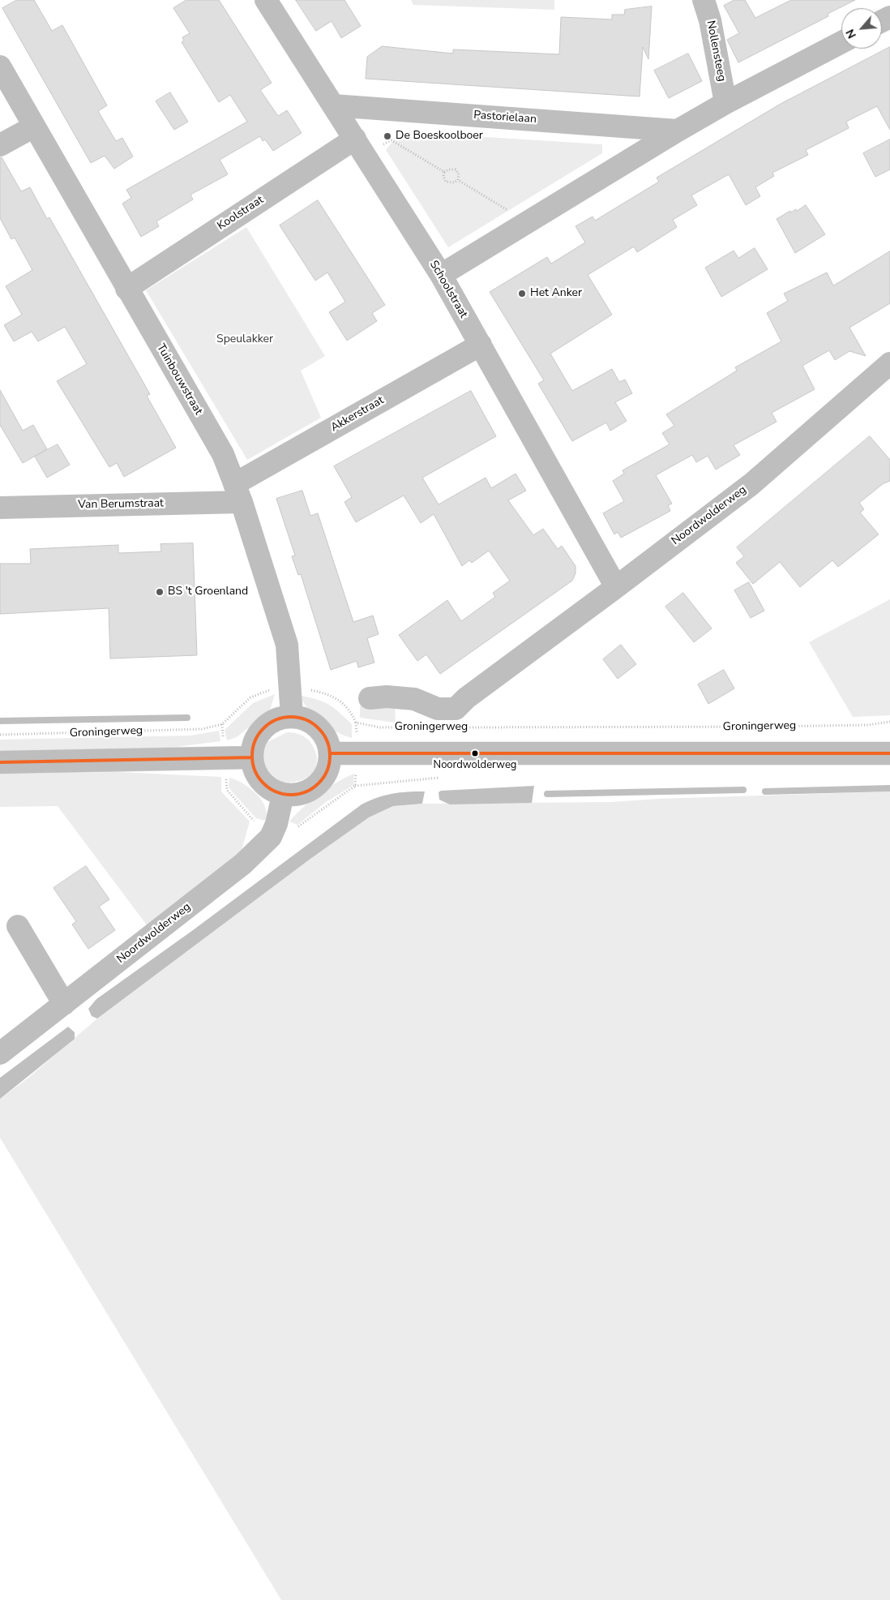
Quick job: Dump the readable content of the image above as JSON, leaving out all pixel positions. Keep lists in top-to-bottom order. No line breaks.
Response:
{"streets":{"street":["Nollensteeg","Pastorielaan","Koolstraat","Schoolstraat","Tuinbouwstraat","Akkerstraat","Van Berumstraat","Noordwolderweg"],"path":["Groningerweg"]},"crossings":[["Pastorielaan","Schoolstraat"],["Koolstraat","Schoolstraat"],["Koolstraat","Tuinbouwstraat"],["Schoolstraat","Akkerstraat"],["Schoolstraat","Noordwolderweg"],["Tuinbouwstraat","Akkerstraat"],["Tuinbouwstraat","Van Berumstraat"],["Tuinbouwstraat","Noordwolderweg"],["Tuinbouwstraat","Groningerweg"],["Akkerstraat","Van Berumstraat"]],"parks":["Speulakker"],"places":["De Boeskoolboer","Het Anker","BS 't Groenland","Noordwolderweg"],"north":"bottom left"}
